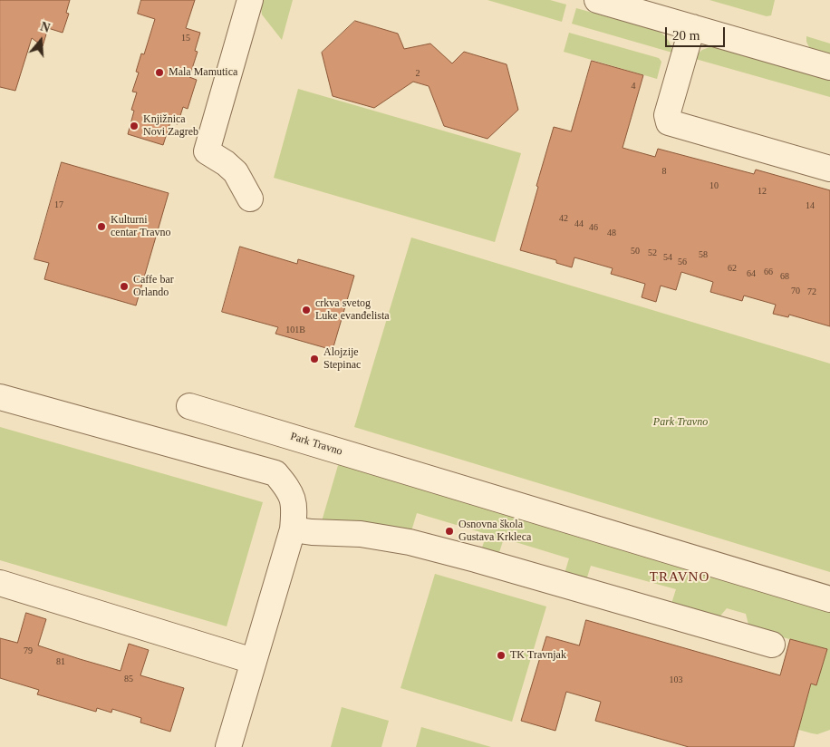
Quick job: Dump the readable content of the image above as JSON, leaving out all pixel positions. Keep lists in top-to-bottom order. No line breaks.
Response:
{"streets":{"street":["Park Travno"]},"districts":["TRAVNO"],"parks":["Park Travno"],"places":["Mala Mamutica","Knjižnica Novi Zagreb","Kulturni centar Travno","Caffe bar Orlando","crkva svetog Luke evanđelista","Alojzije Stepinac","Osnovna škola Gustava Krkleca","TK Travnjak"],"house_numbers":["15","2","4","8","10","12","17","14","42","44","46","48","50","52","58","54","56","62","66","64","68","70","72","101B","79","81","85","103"],"scale_bar":"20 m","north":"top"}
